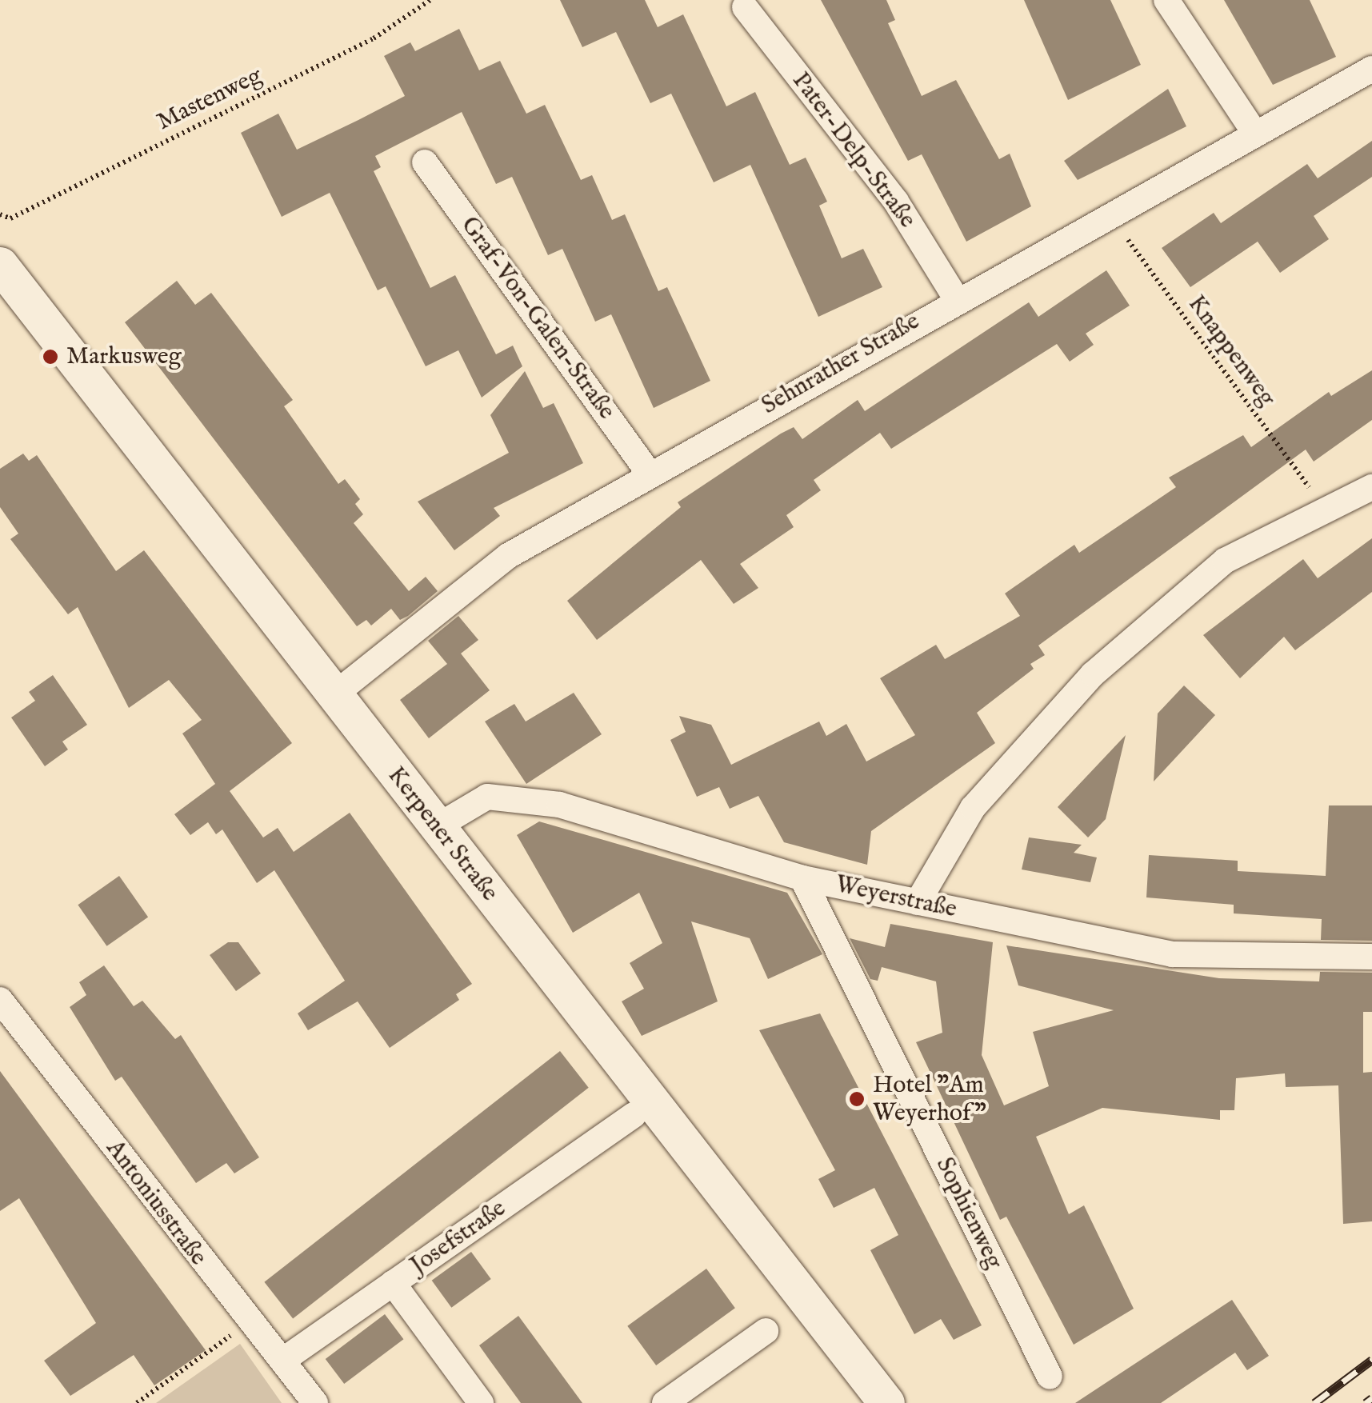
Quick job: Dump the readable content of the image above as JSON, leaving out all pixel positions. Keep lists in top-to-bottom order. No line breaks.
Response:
{"streets":{"street":["Pater-Delp-Straße","Graf-Von-Galen-Straße","Sehnrather Straße","Kerpener Straße","Weyerstraße","Antoniusstraße","Sophienweg","Josefstraße"],"path":["Mastenweg","Knappenweg"]},"crossings":[["Pater-Delp-Straße","Sehnrather Straße"],["Graf-Von-Galen-Straße","Sehnrather Straße"],["Knappenweg","Sehnrather Straße"],["Sehnrather Straße","Kerpener Straße"],["Kerpener Straße","Weyerstraße"],["Weyerstraße","Sophienweg"],["Antoniusstraße","Josefstraße"]],"places":["Markusweg","Hotel \"Am Weyerhof\""]}
